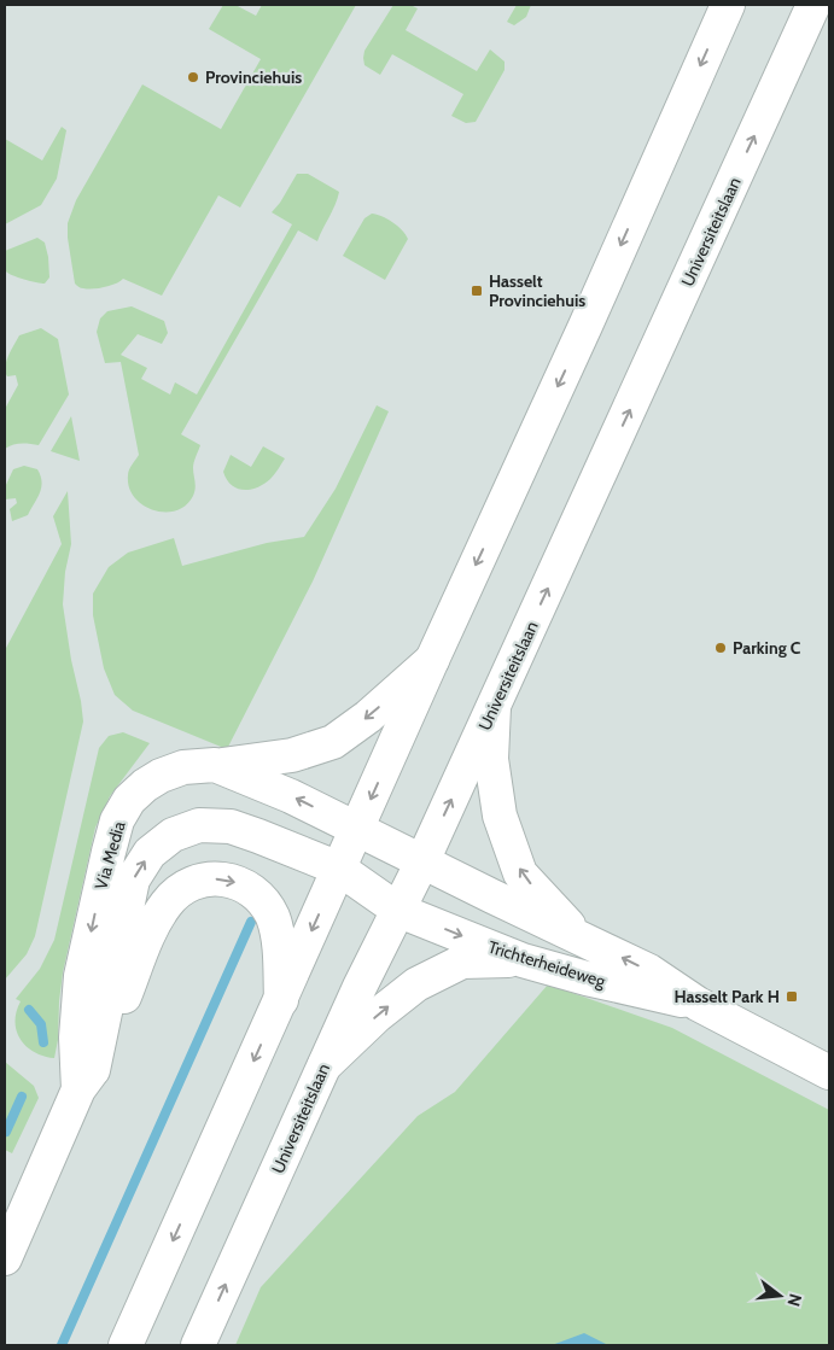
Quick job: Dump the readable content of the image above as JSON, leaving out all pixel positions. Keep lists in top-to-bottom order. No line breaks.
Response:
{"streets":{"main road":["Universiteitslaan","Via Media","Trichterheideweg"]},"crossings":[["Universiteitslaan","Via Media"],["Universiteitslaan","Trichterheideweg"],["Via Media","Trichterheideweg"]],"places":{"other":["Provinciehuis","Parking C"],"transit":["Hasselt Provinciehuis","Hasselt Park H"]},"north":"right"}
